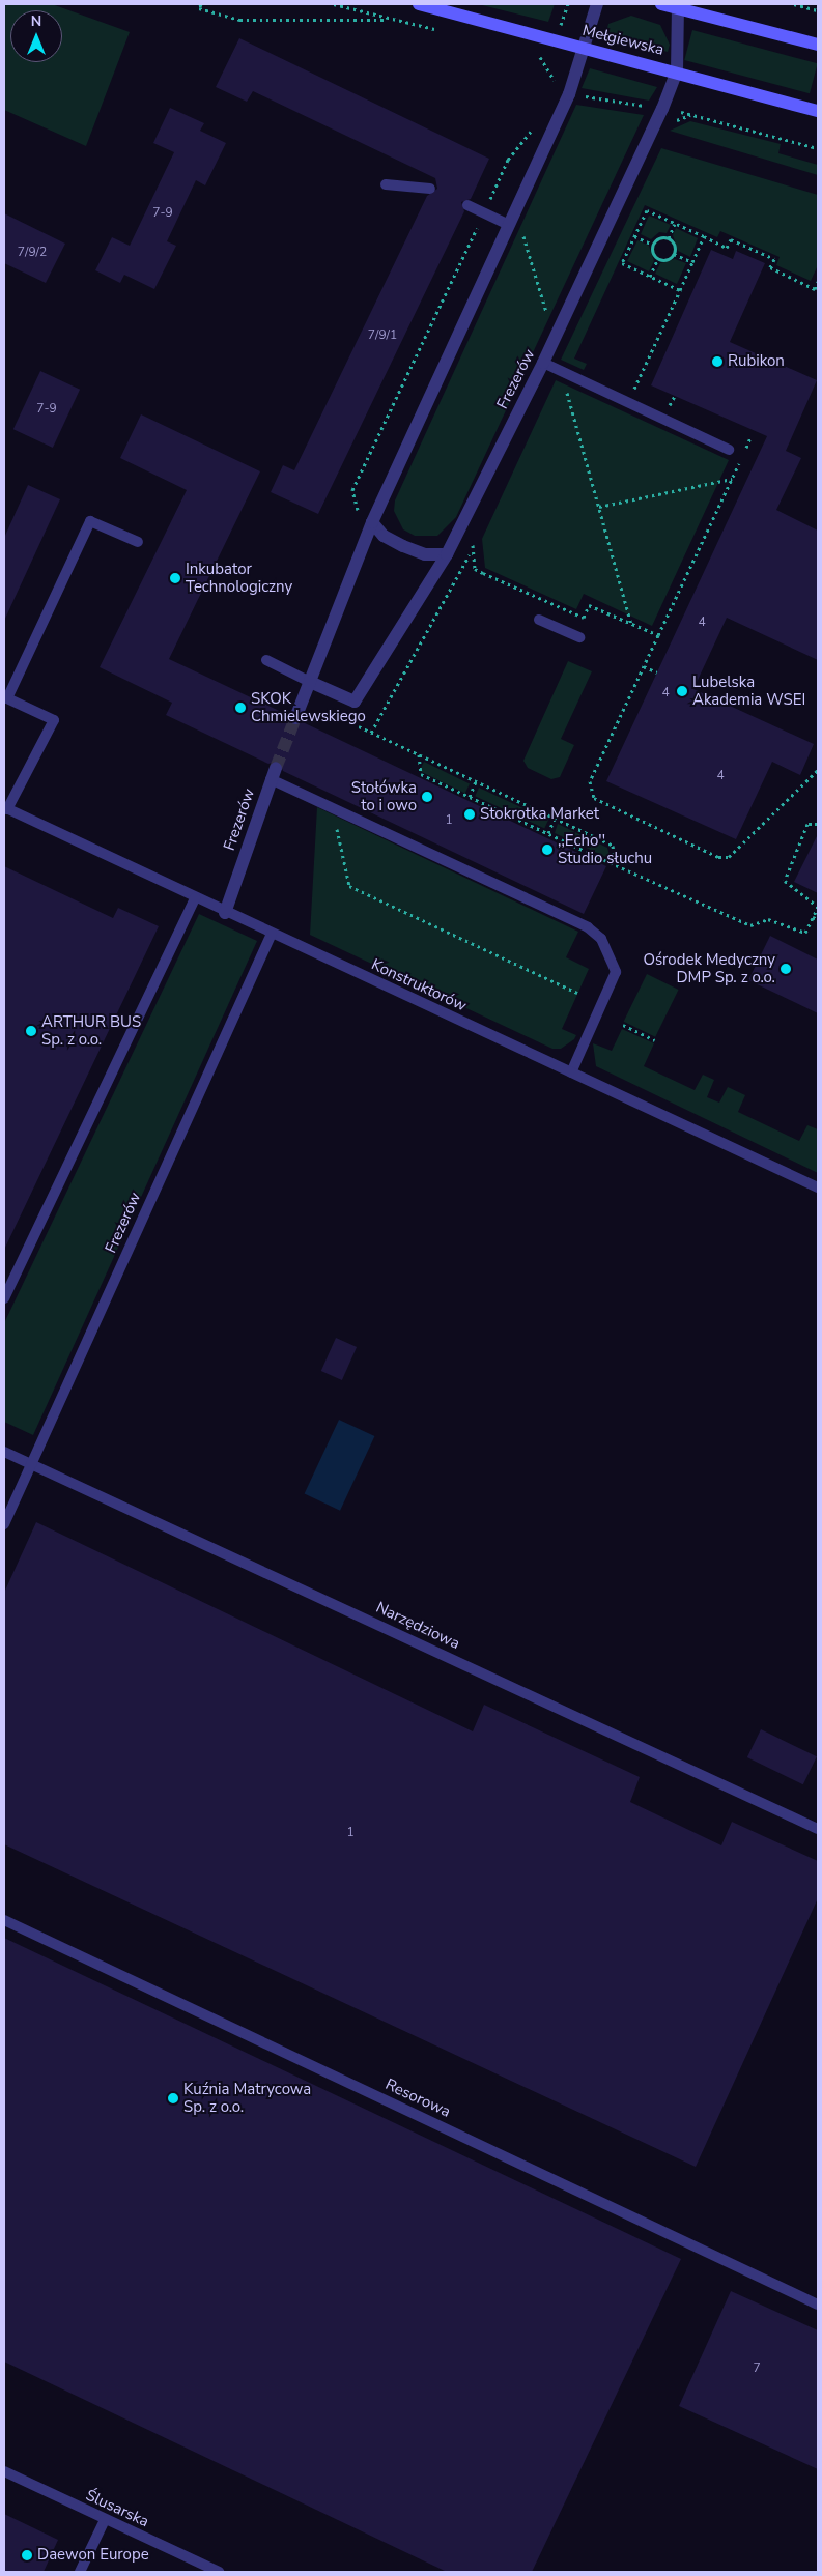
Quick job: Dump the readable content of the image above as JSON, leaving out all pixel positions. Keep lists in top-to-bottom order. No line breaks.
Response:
{"streets":{"main road":["Mełgiewska"],"street":["Frezerów"],"lane":["Konstruktorów","Narzędziowa","Resorowa","Ślusarska"]},"crossings":[["Mełgiewska","Frezerów"],["Frezerów","Konstruktorów"],["Frezerów","Narzędziowa"]],"places":["Rubikon","Inkubator Technologiczny","Lubelska Akademia WSEI","SKOK Chmielewskiego","Stołówka to i owo","Stokrotka Market",",,Echo'' Studio słuchu","Ośrodek Medyczny DMP Sp. z o.o.","ARTHUR BUS Sp. z o.o.","Kuźnia Matrycowa Sp. z o.o.","Daewon Europe"],"house_numbers":["7-9","7/9/2","7/9/1","7-9","4","4","4","1","1","7"],"north":"top"}
